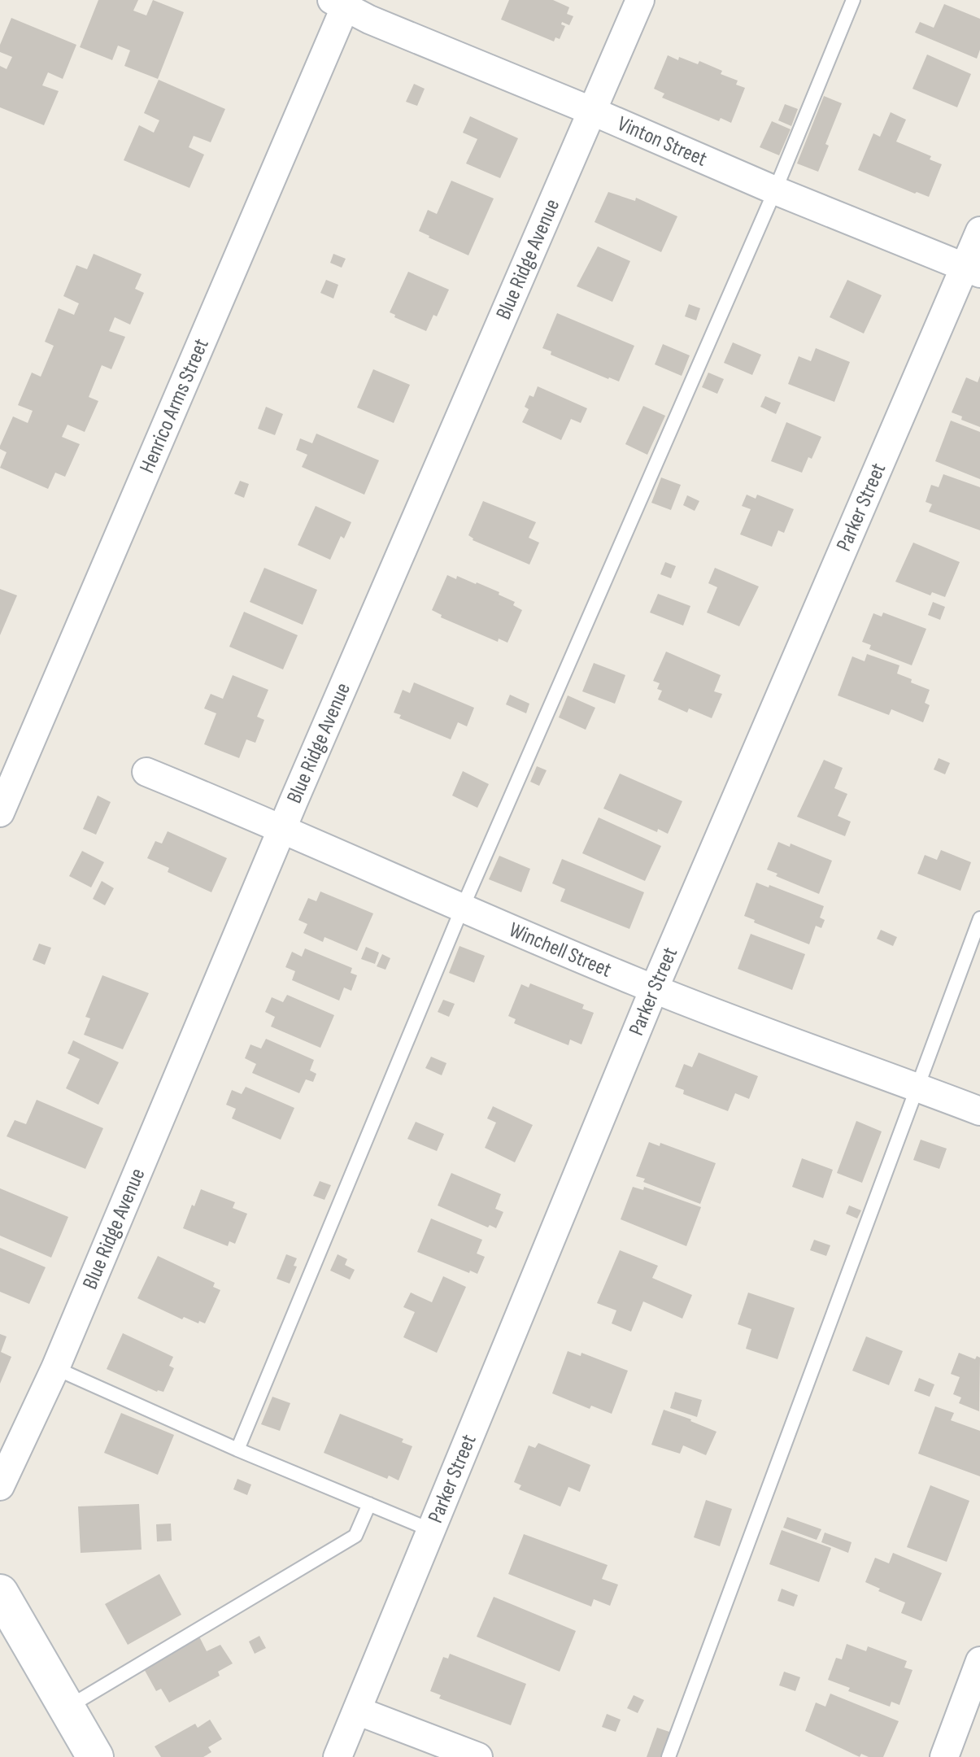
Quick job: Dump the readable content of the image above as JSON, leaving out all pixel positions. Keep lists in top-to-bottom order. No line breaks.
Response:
{"streets":{"street":["Vinton Street","Blue Ridge Avenue","Henrico Arms Street","Parker Street","Winchell Street"]},"crossings":[["Vinton Street","Blue Ridge Avenue"],["Vinton Street","Henrico Arms Street"],["Vinton Street","Parker Street"],["Blue Ridge Avenue","Winchell Street"],["Parker Street","Winchell Street"]]}
